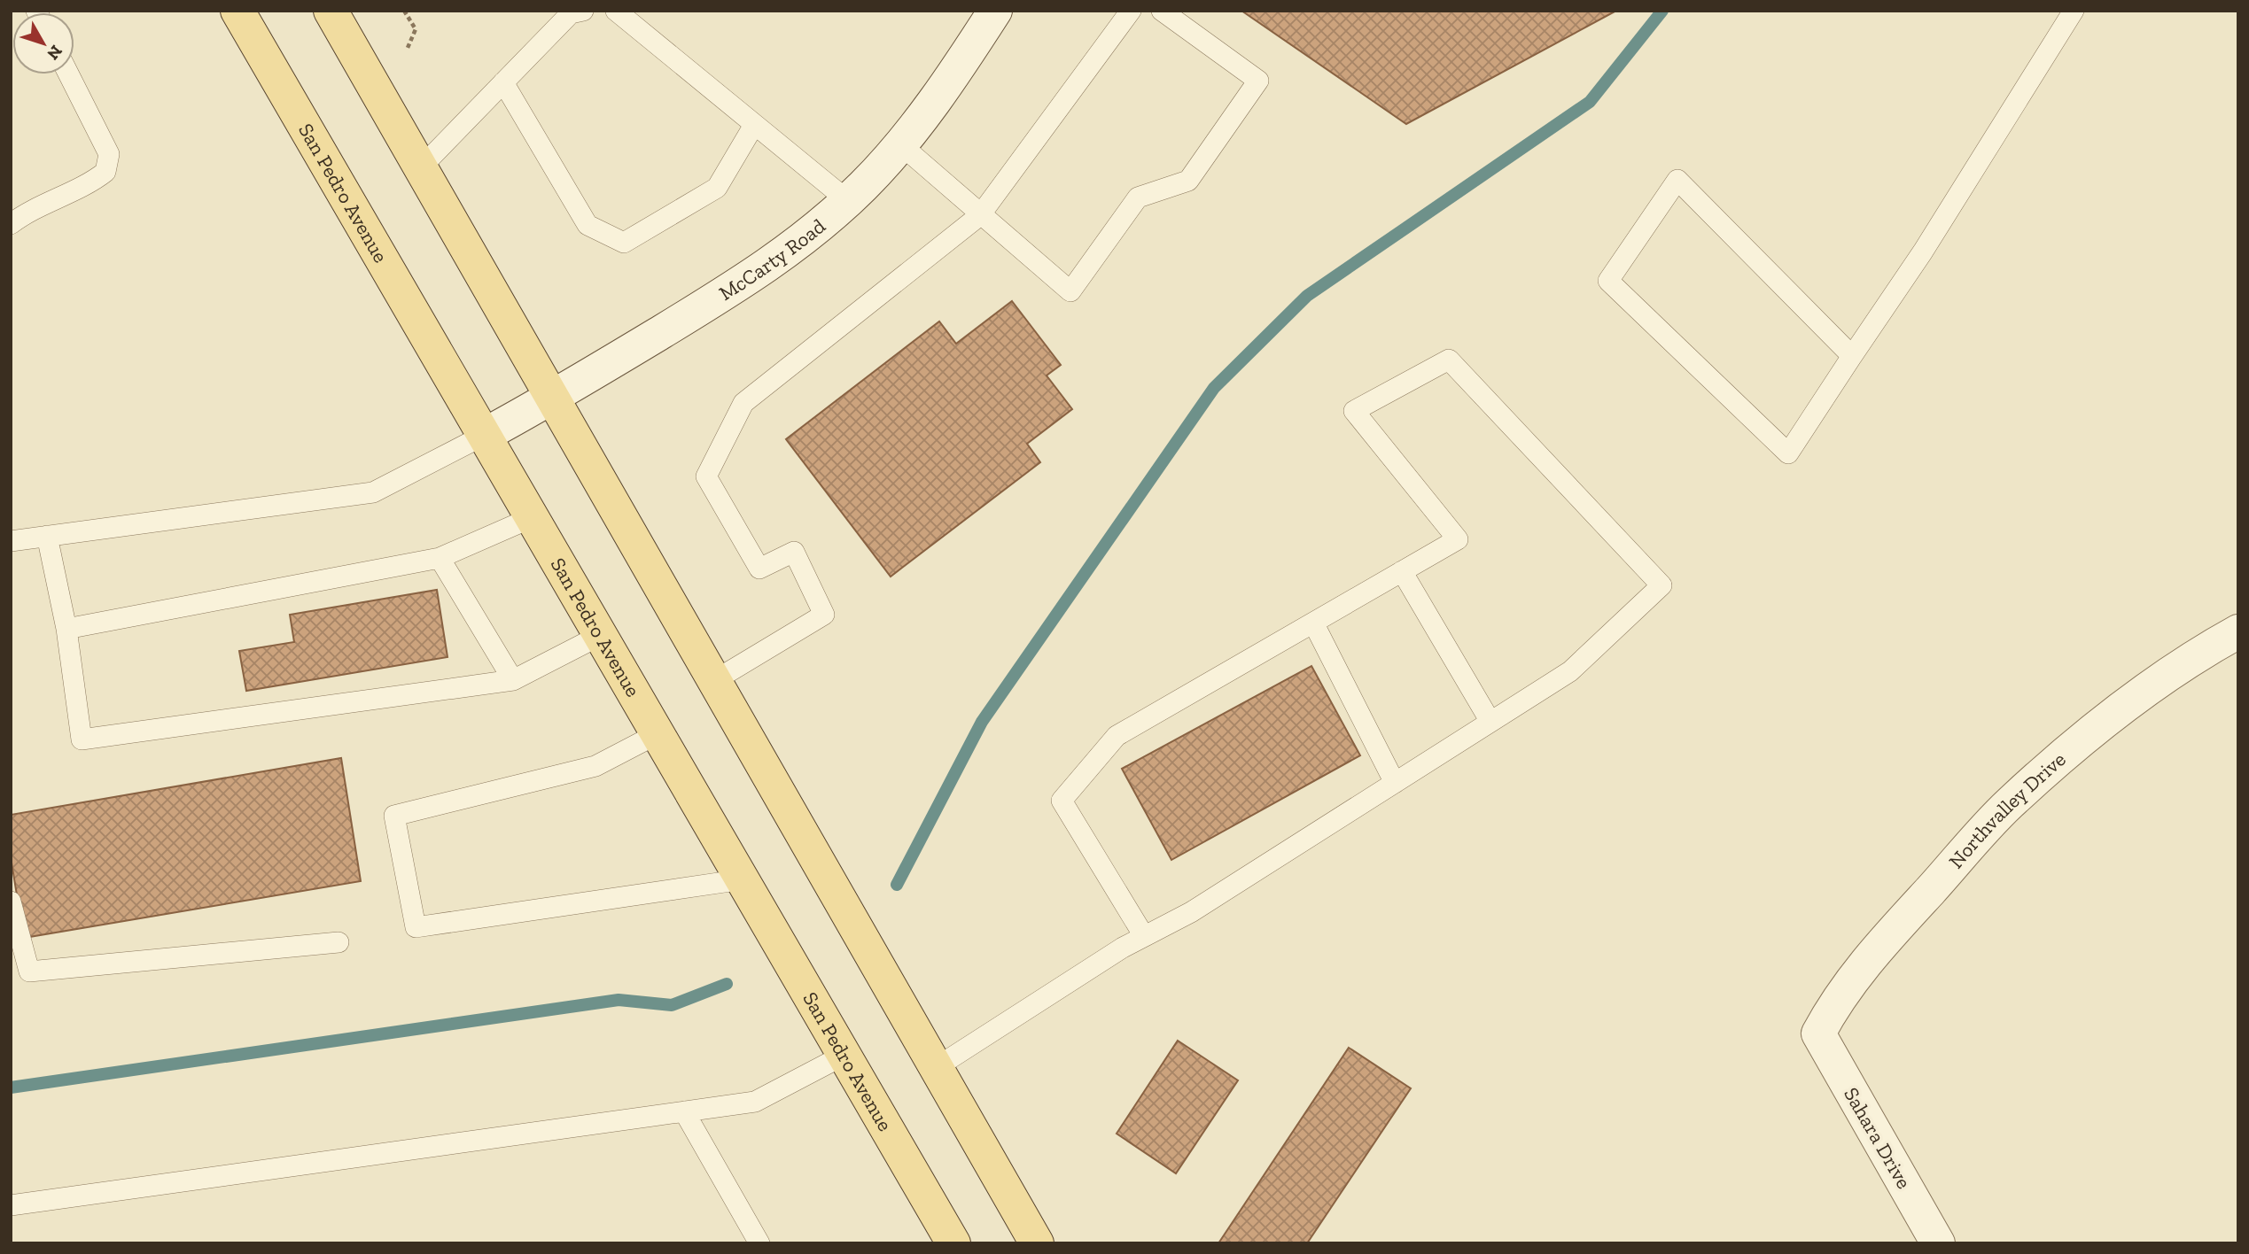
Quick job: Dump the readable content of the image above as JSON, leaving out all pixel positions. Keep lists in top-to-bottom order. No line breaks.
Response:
{"streets":{"main road":["San Pedro Avenue"],"street":["McCarty Road","Northvalley Drive","Sahara Drive"]},"crossings":[["San Pedro Avenue","McCarty Road"],["Northvalley Drive","Sahara Drive"]],"north":"bottom right"}
